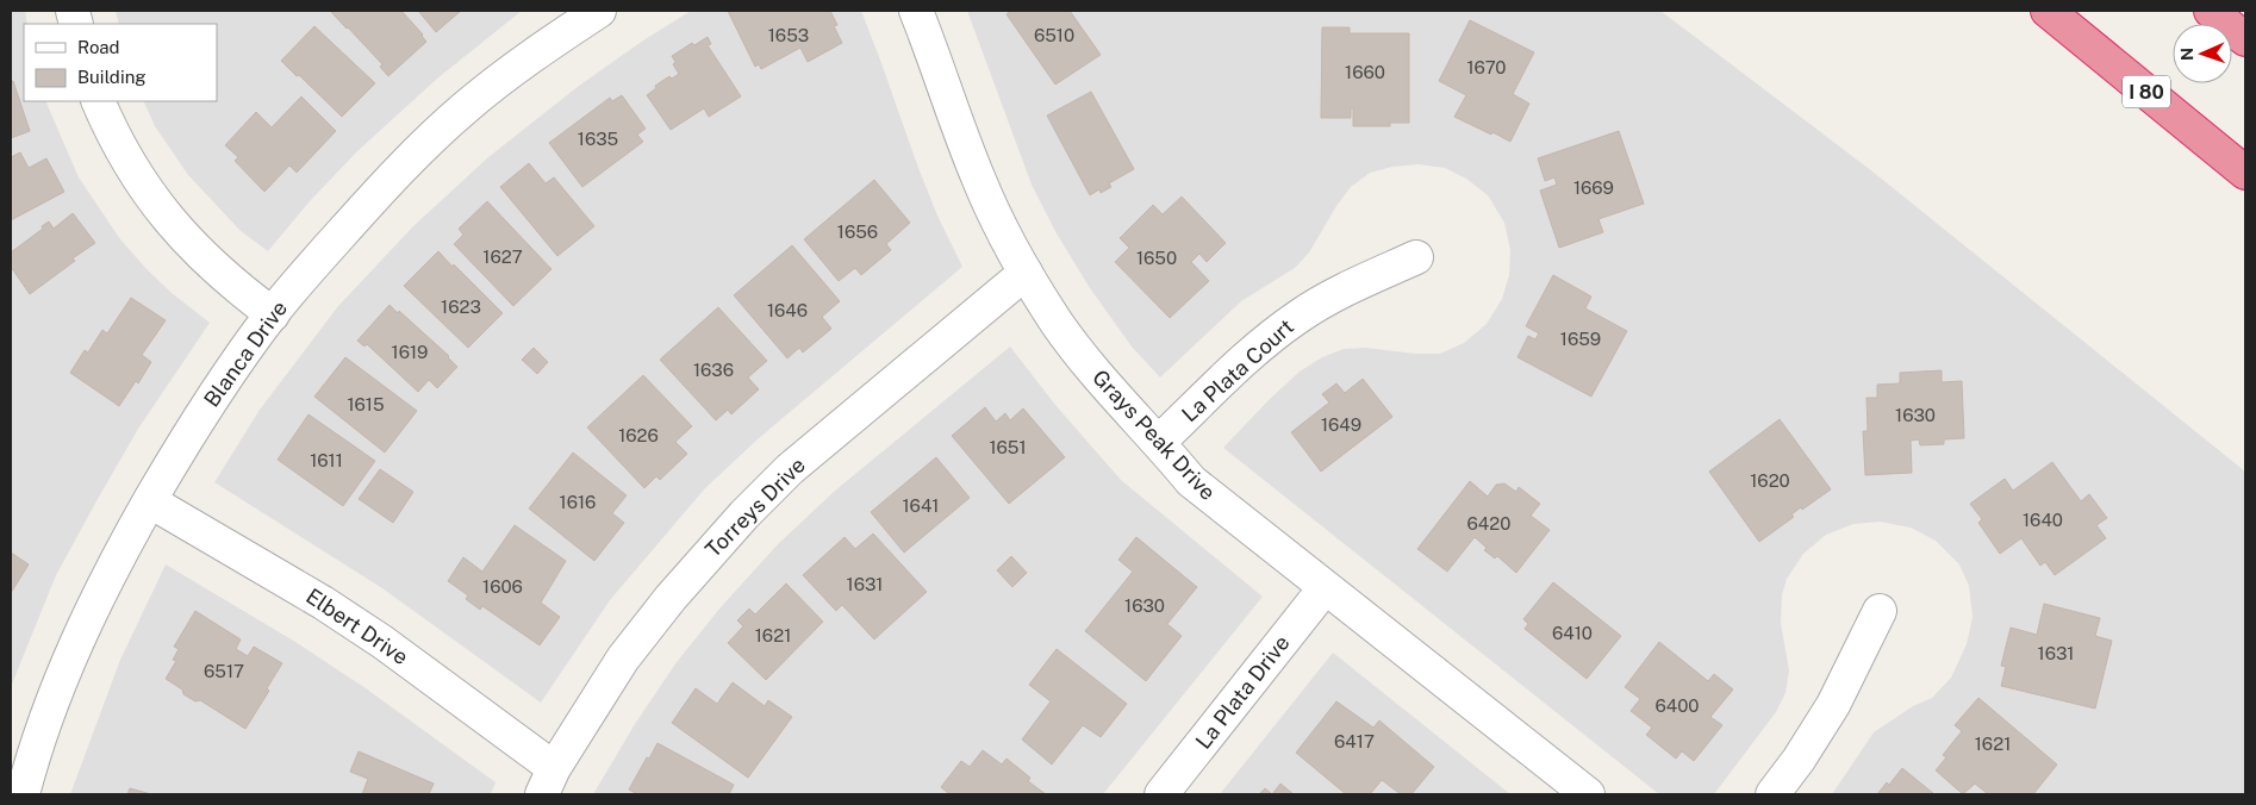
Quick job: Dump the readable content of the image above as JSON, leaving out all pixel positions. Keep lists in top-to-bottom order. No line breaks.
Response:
{"streets":{"highway":["I 80"],"street":["Blanca Drive","La Plata Court","Grays Peak Drive","Torreys Drive","Elbert Drive","La Plata Drive"]},"crossings":[["Blanca Drive","Elbert Drive"],["La Plata Court","Grays Peak Drive"],["Grays Peak Drive","Torreys Drive"],["Grays Peak Drive","La Plata Drive"],["Torreys Drive","Elbert Drive"]],"house_numbers":["1653","6510","1670","1660","1635","1669","1656","1627","1650","1623","1646","1659","1619","1636","1615","1630","1649","1626","1651","1611","1620","1616","1641","1640","6420","1631","1606","1630","6410","1621","1631","6517","6400","6417","1621"],"legend":["Road","Building"],"north":"left"}
